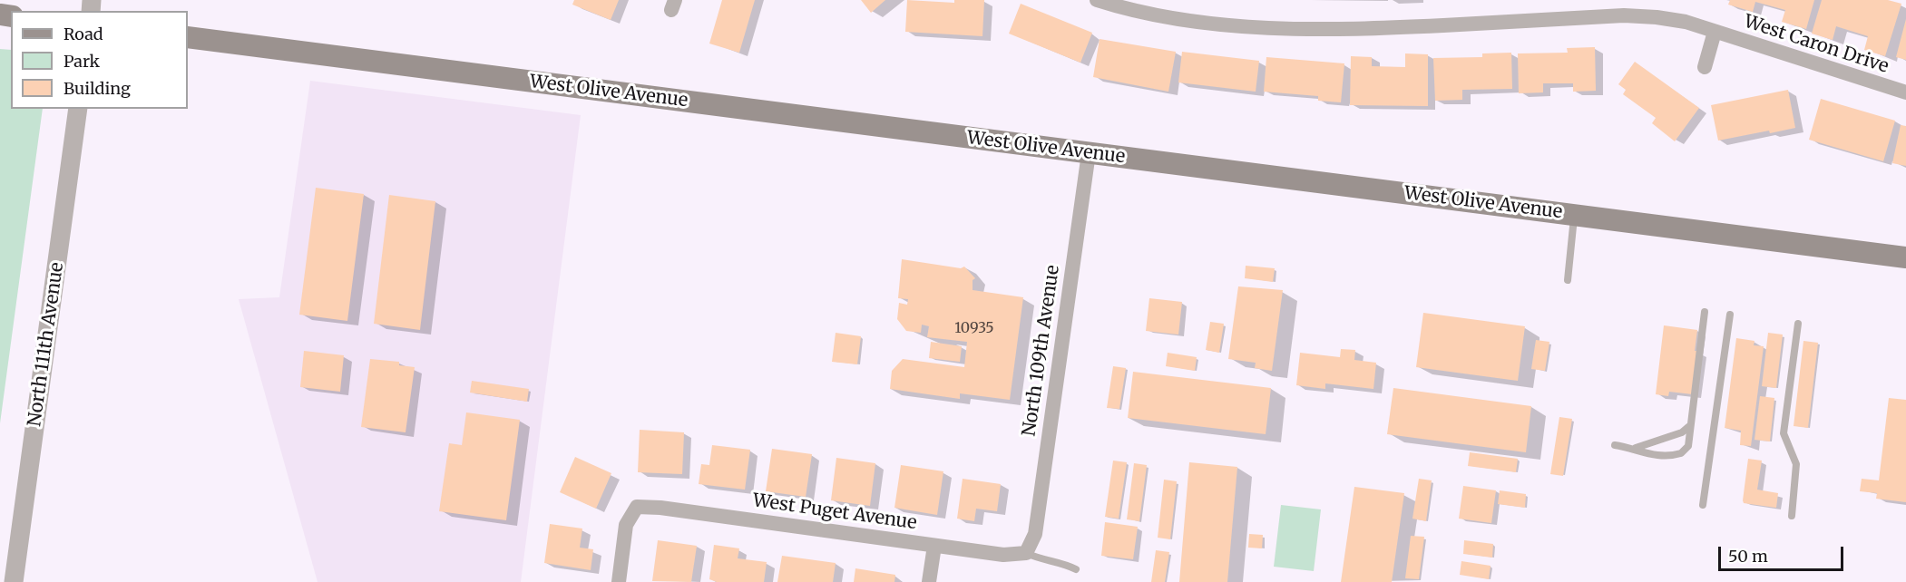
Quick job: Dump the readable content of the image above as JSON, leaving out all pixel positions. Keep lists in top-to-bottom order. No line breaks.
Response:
{"streets":{"main road":["West Olive Avenue"],"street":["West Caron Drive","North 111th Avenue","North 109th Avenue","West Puget Avenue"]},"crossings":[["West Olive Avenue","North 109th Avenue"],["North 109th Avenue","West Puget Avenue"]],"house_numbers":["10935"],"legend":["Road","Park","Building"],"scale_bar":"50 m"}
